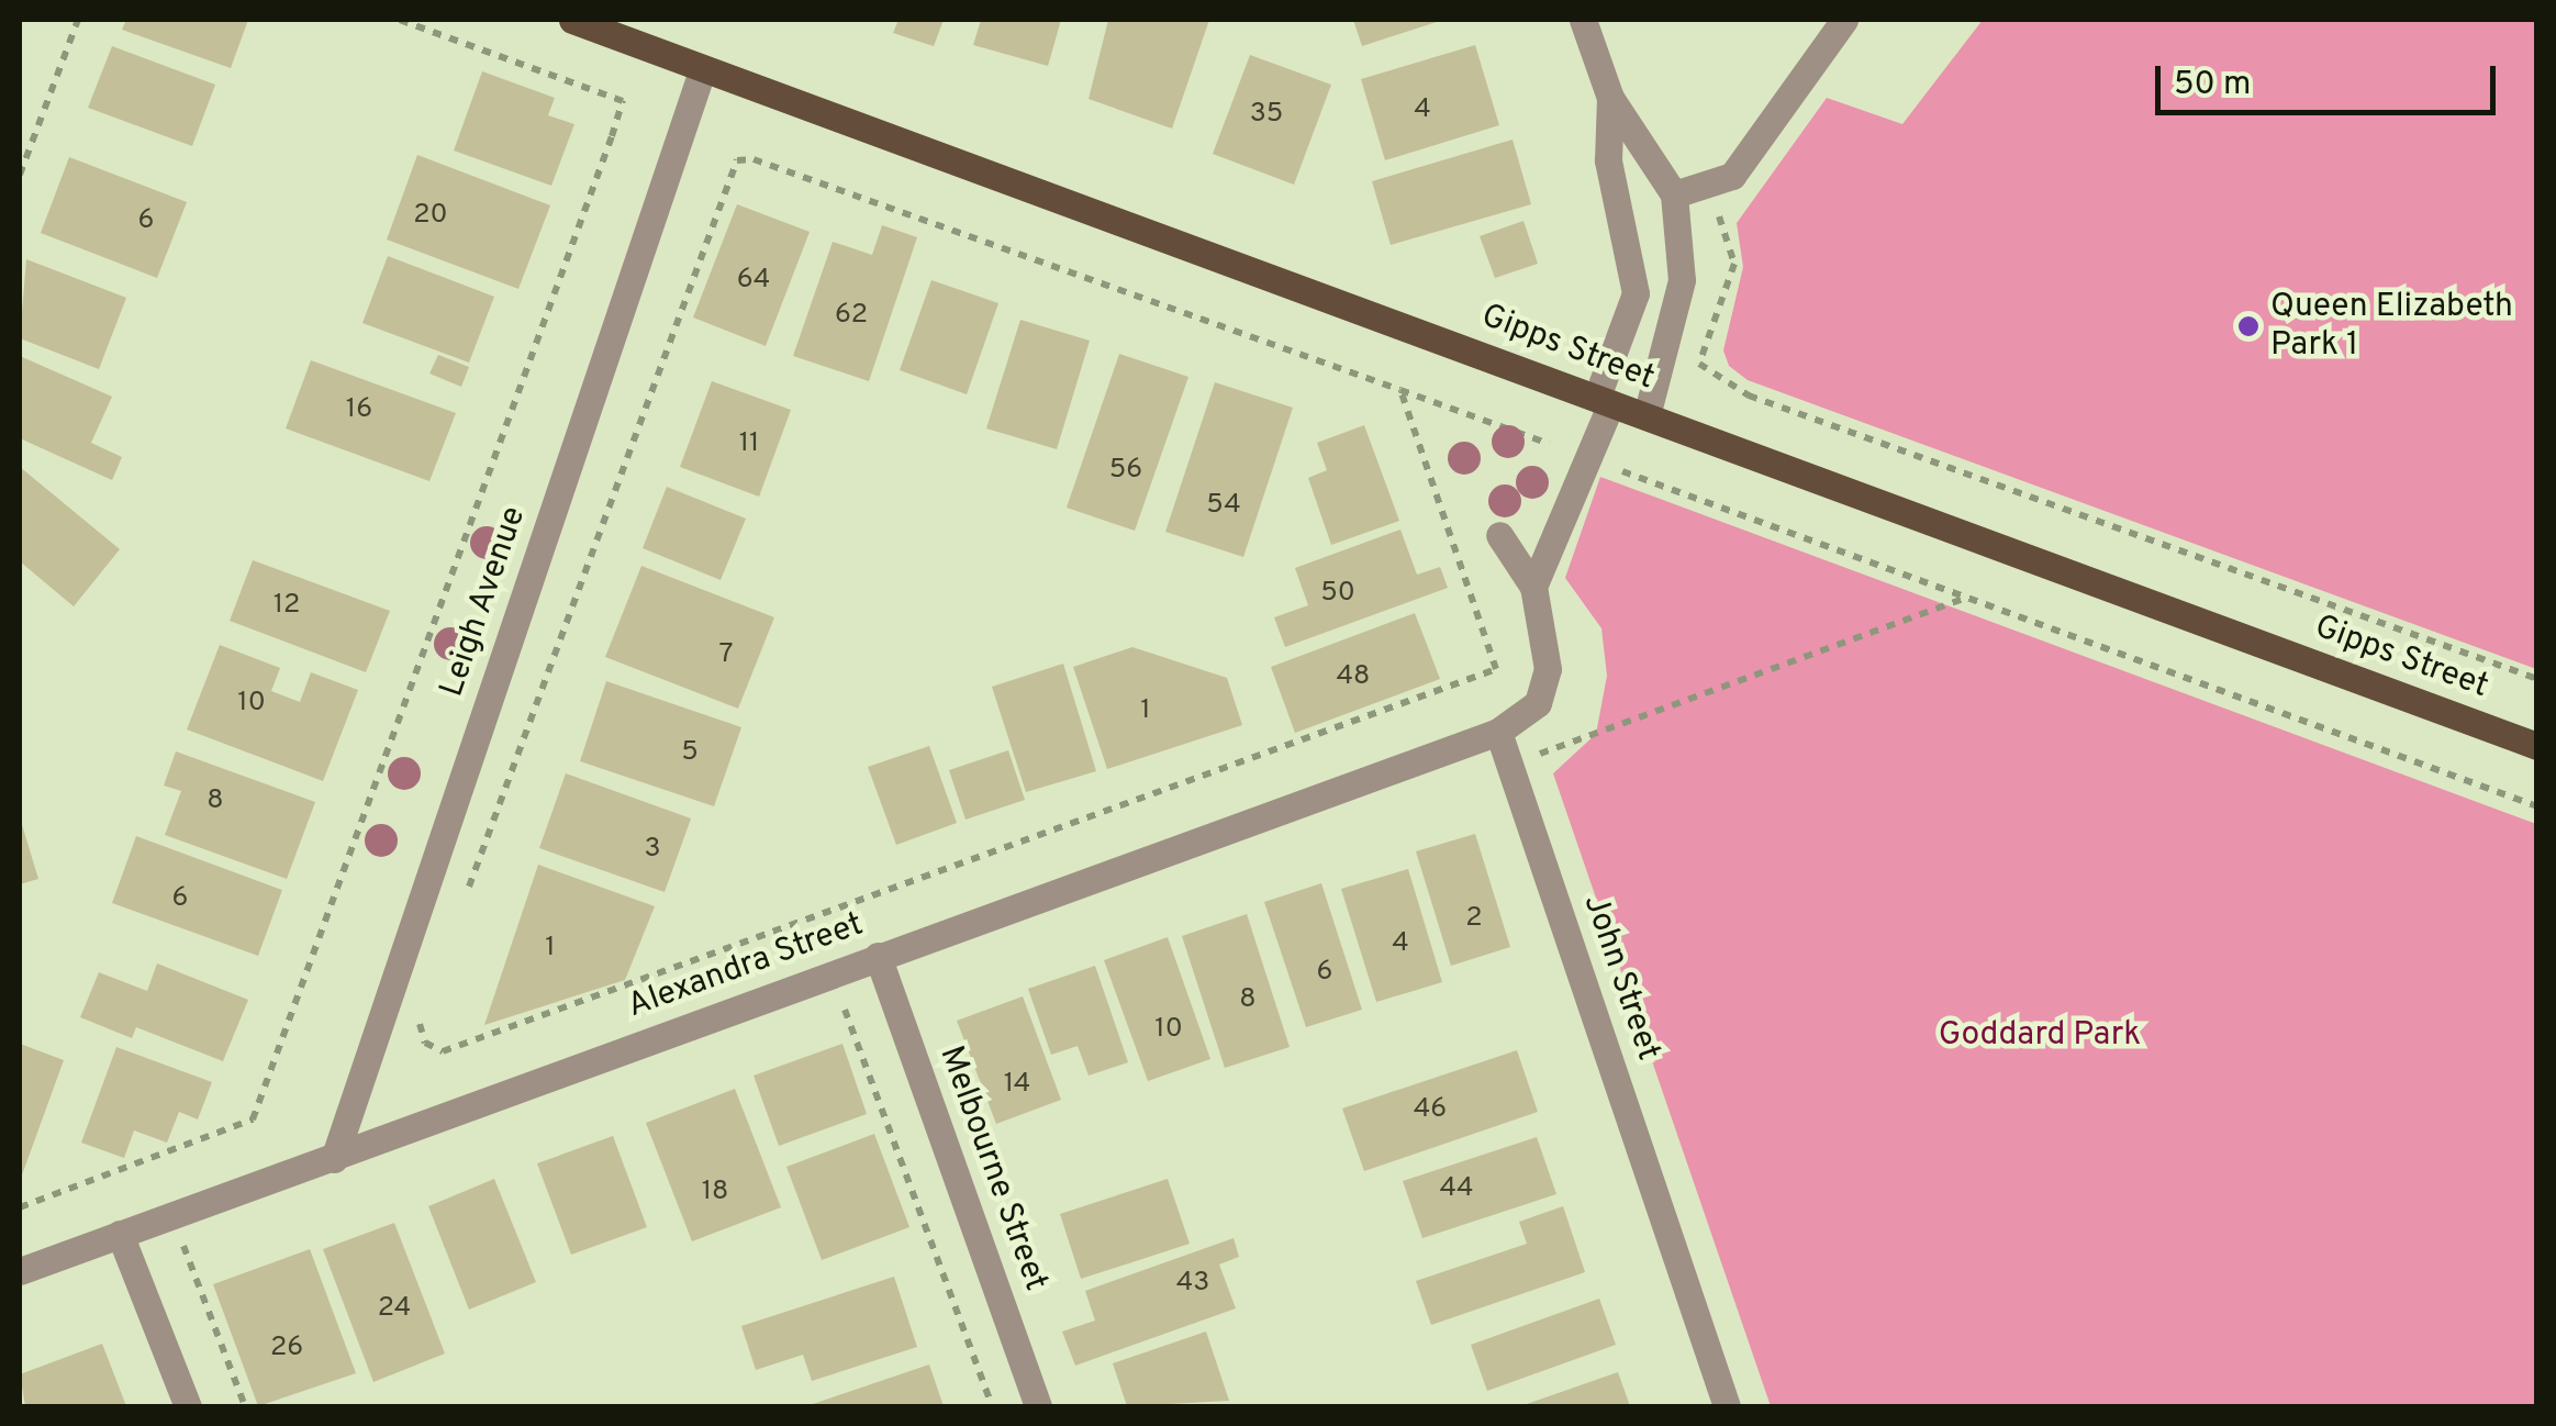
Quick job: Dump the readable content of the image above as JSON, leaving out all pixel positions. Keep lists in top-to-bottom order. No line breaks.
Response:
{"streets":{"main road":["Gipps Street"],"street":["Leigh Avenue","Alexandra Street","John Street","Melbourne Street"]},"crossings":[["Gipps Street","Leigh Avenue"],["Leigh Avenue","Alexandra Street"],["Alexandra Street","John Street"],["Alexandra Street","Melbourne Street"]],"parks":["Goddard Park"],"places":["Queen Elizabeth Park 1"],"house_numbers":["4","35","20","6","64","62","16","11","56","54","50","12","7","48","10","1","5","8","3","6","2","4","1","6","8","10","14","46","44","18","43","24","26"],"scale_bar":"50 m"}
